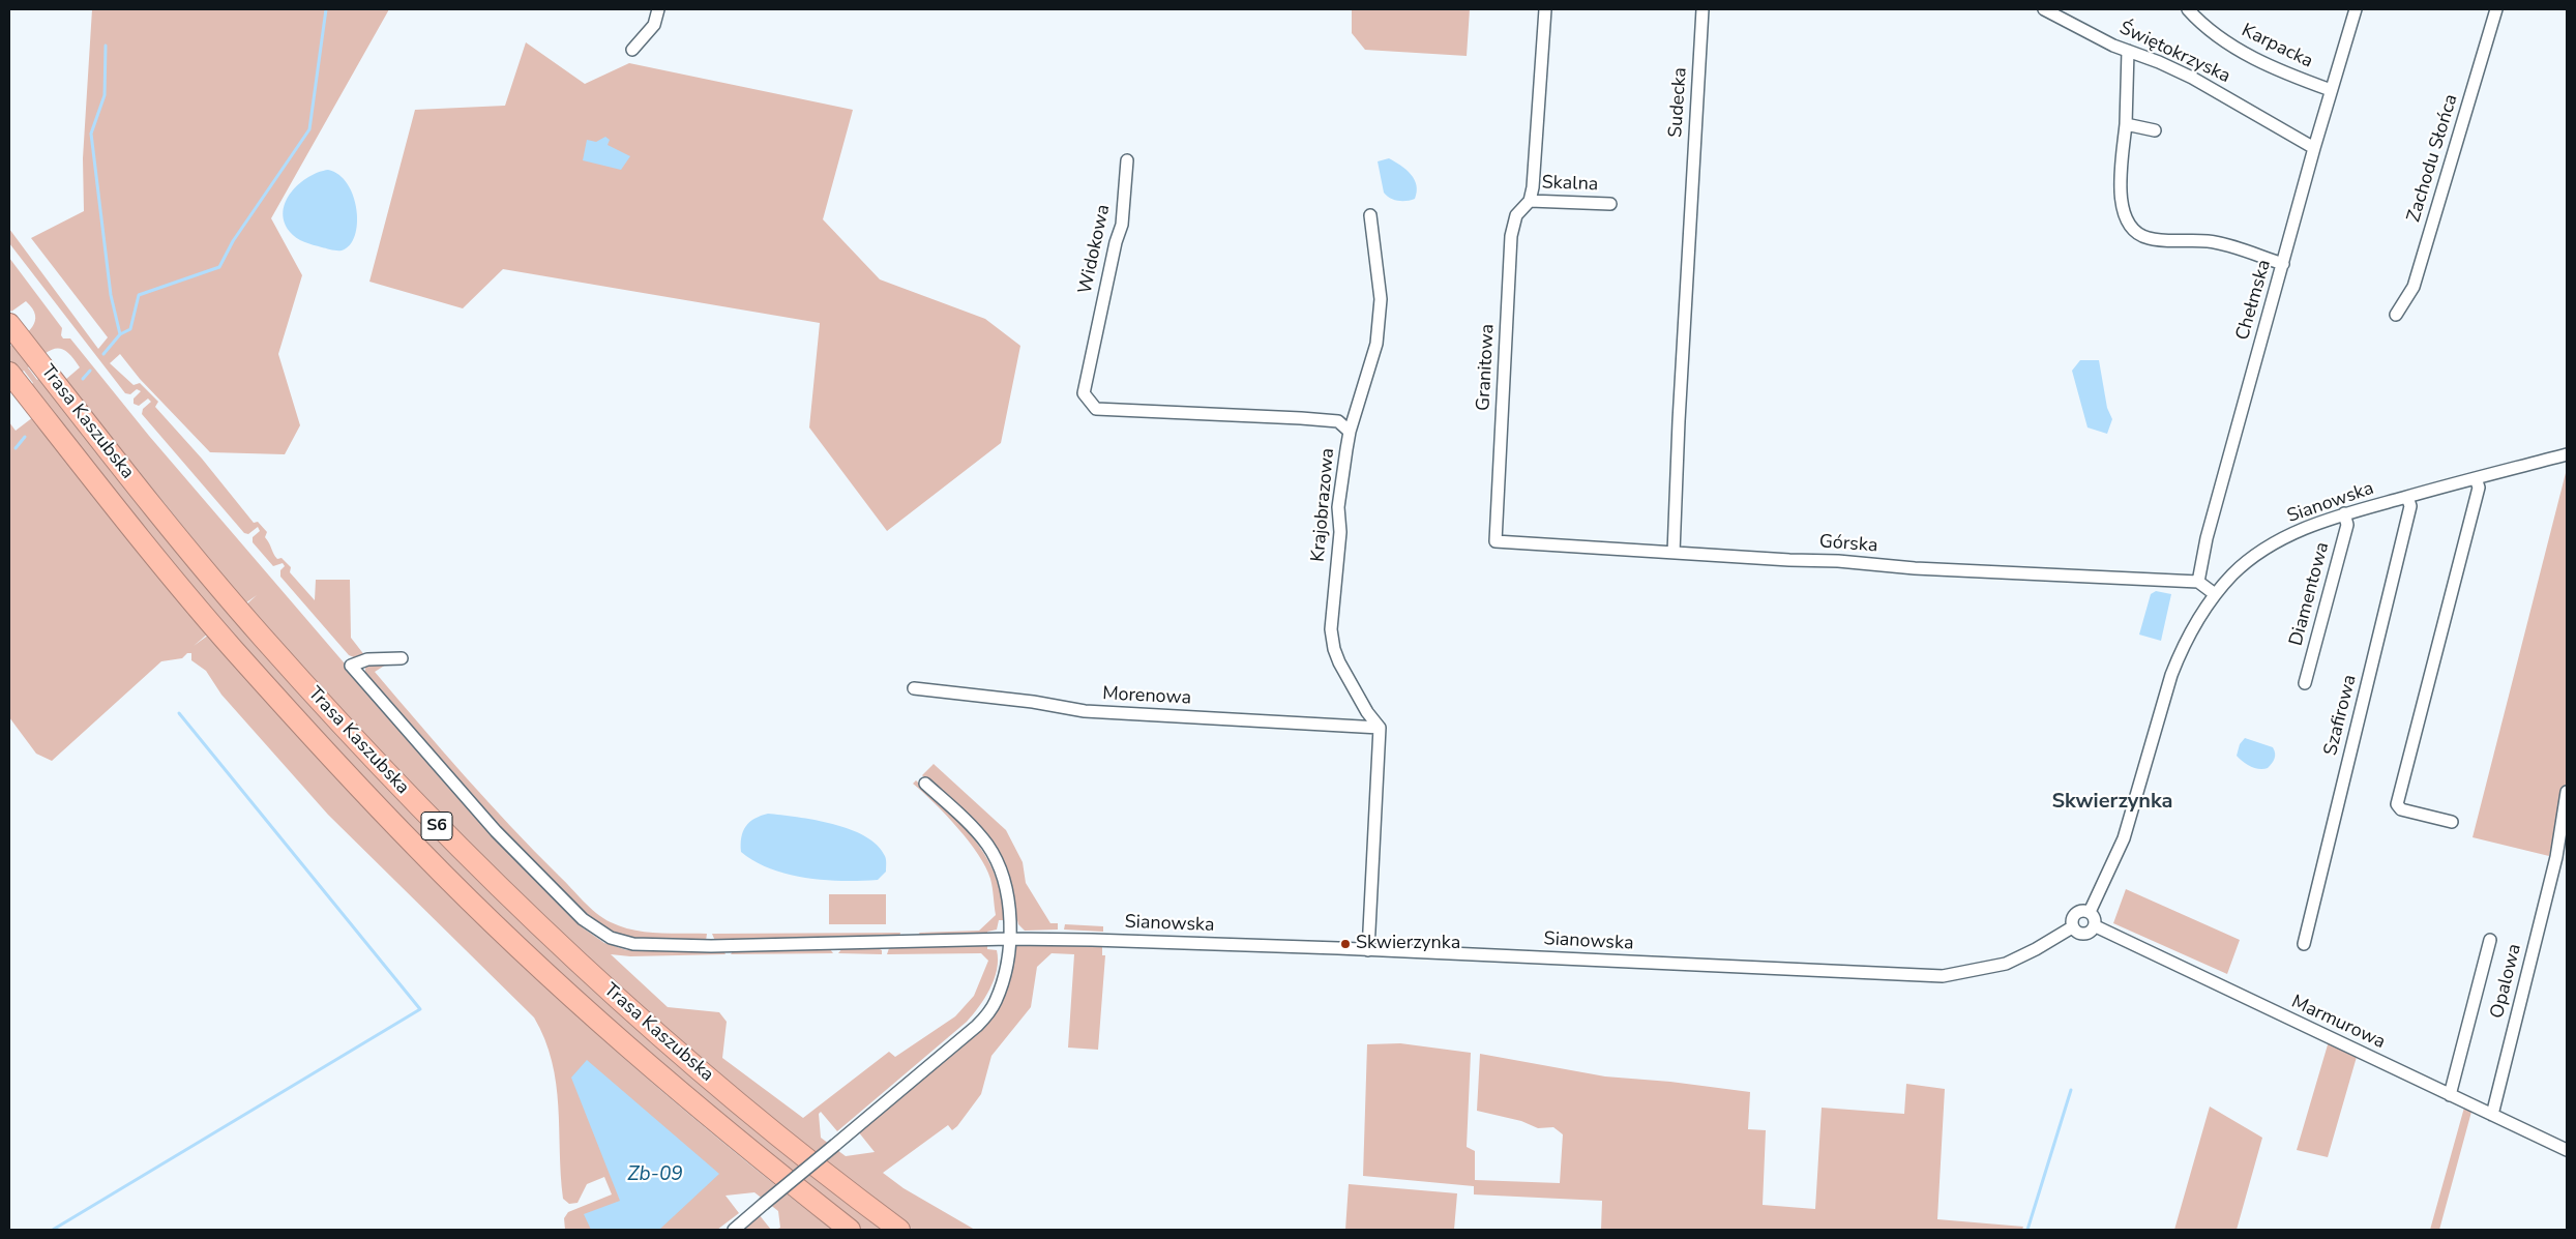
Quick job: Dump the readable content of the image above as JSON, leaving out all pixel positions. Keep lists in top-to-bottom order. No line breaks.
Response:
{"streets":{"highway":["Trasa Kaszubska","S6"],"street":["Karpacka","Świętokrzyska","Sudecka","Zachodu Słońca","Skalna","Widokowa","Chełmska","Granitowa","Sianowska","Krajobrazowa","Górska","Diamentowa","Morenowa","Szafirowa","Opalowa","Marmurowa"]},"crossings":[["Karpacka","Chełmska"],["Świętokrzyska","Chełmska"],["Sudecka","Górska"],["Skalna","Granitowa"],["Widokowa","Krajobrazowa"],["Chełmska","Górska"],["Granitowa","Górska"],["Sianowska","Diamentowa"],["Sianowska","Szafirowa"],["Sianowska","Marmurowa"],["Krajobrazowa","Morenowa"],["Opalowa","Marmurowa"]],"districts":["Skwierzynka"],"water":["Zb-09"],"places":["Skwierzynka"]}
